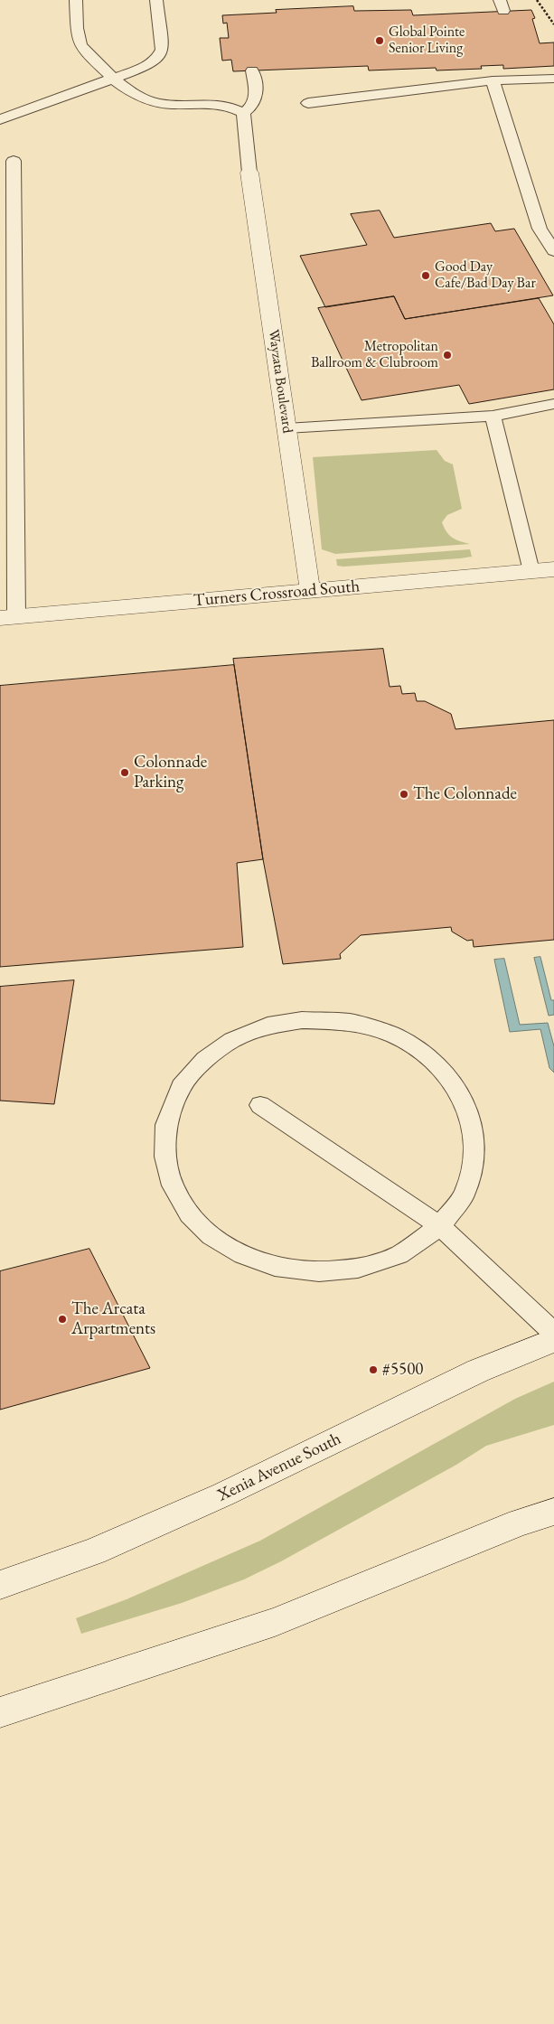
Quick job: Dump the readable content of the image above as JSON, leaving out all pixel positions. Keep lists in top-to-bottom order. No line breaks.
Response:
{"streets":{"street":["Wayzata Boulevard","Turners Crossroad South","Xenia Avenue South"]},"crossings":[["Wayzata Boulevard","Turners Crossroad South"]],"places":["Global Pointe Senior Living","Good Day Cafe/Bad Day Bar","Metropolitan Ballroom & Clubroom","Colonnade Parking","The Colonnade","The Arcata Arpartments","#5500"]}
